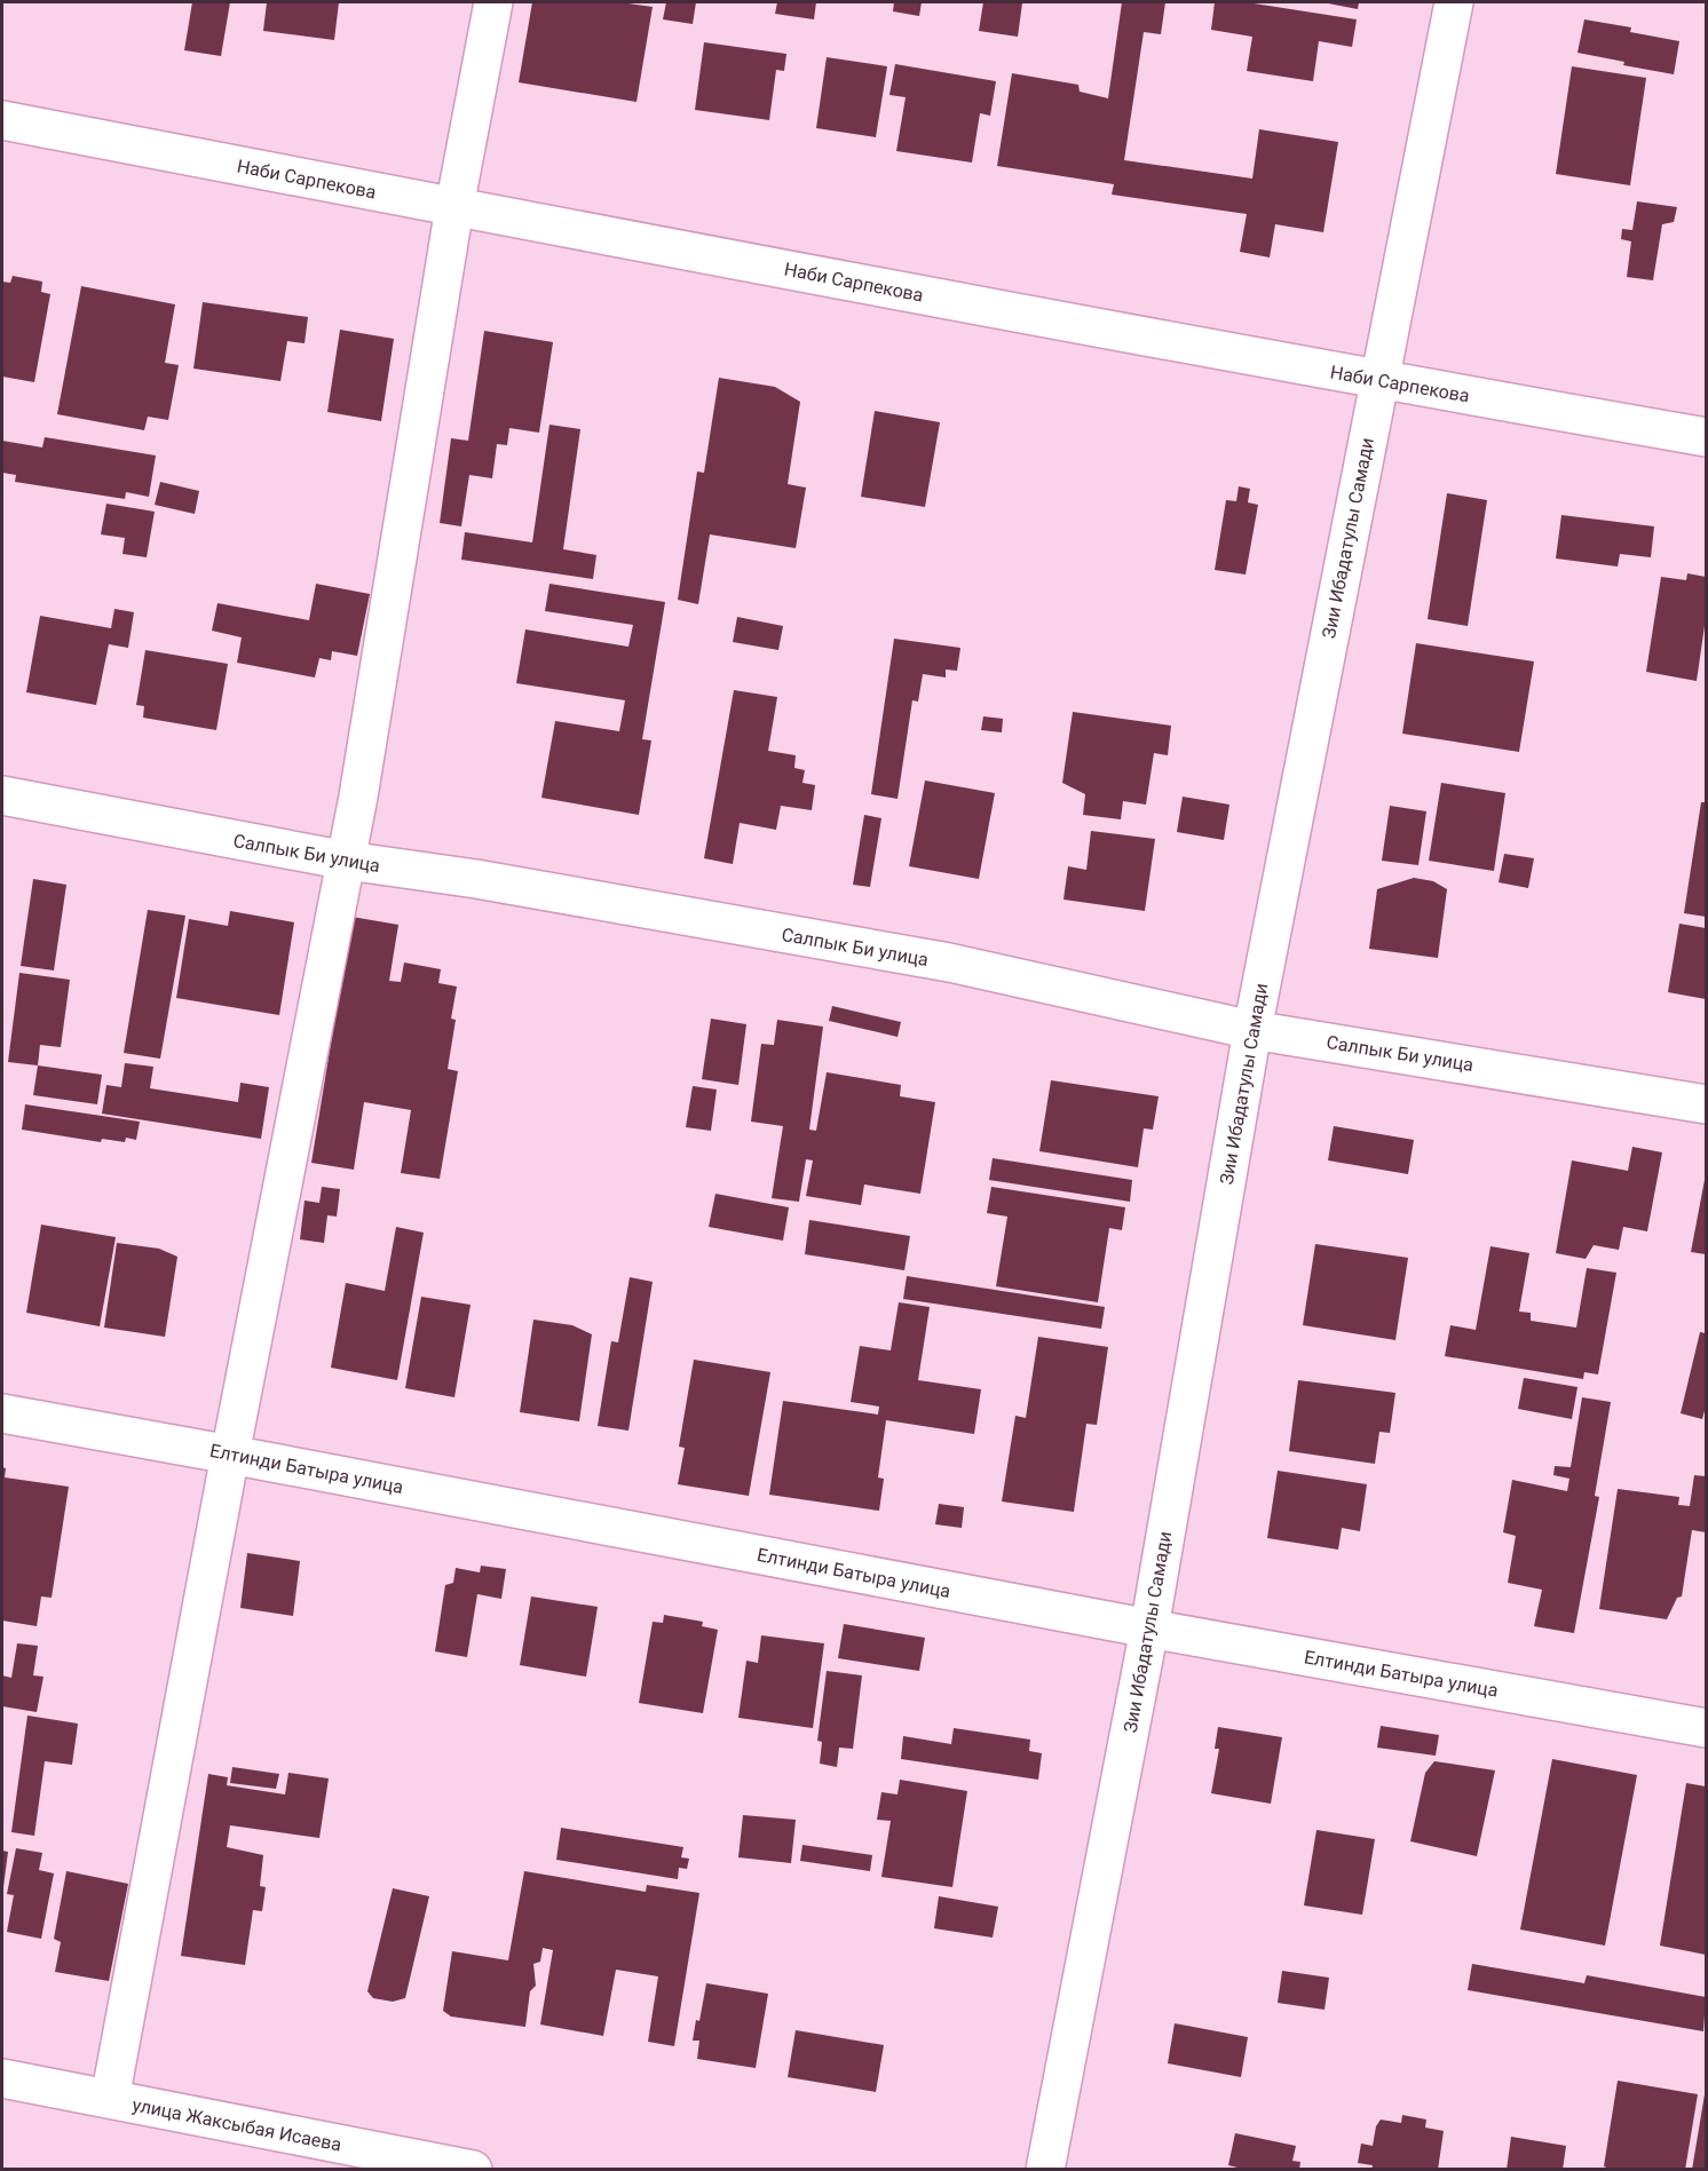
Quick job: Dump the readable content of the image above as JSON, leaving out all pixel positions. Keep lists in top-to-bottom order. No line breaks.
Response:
{"streets":{"street":["Наби Сарпекова","Зии Ибадатулы Самади","Салпык Би улица","Елтинди Батыра улица","улица Жаксыбая Исаева"]},"crossings":[["Наби Сарпекова","Зии Ибадатулы Самади"],["Зии Ибадатулы Самади","Салпык Би улица"],["Зии Ибадатулы Самади","Елтинди Батыра улица"]]}
